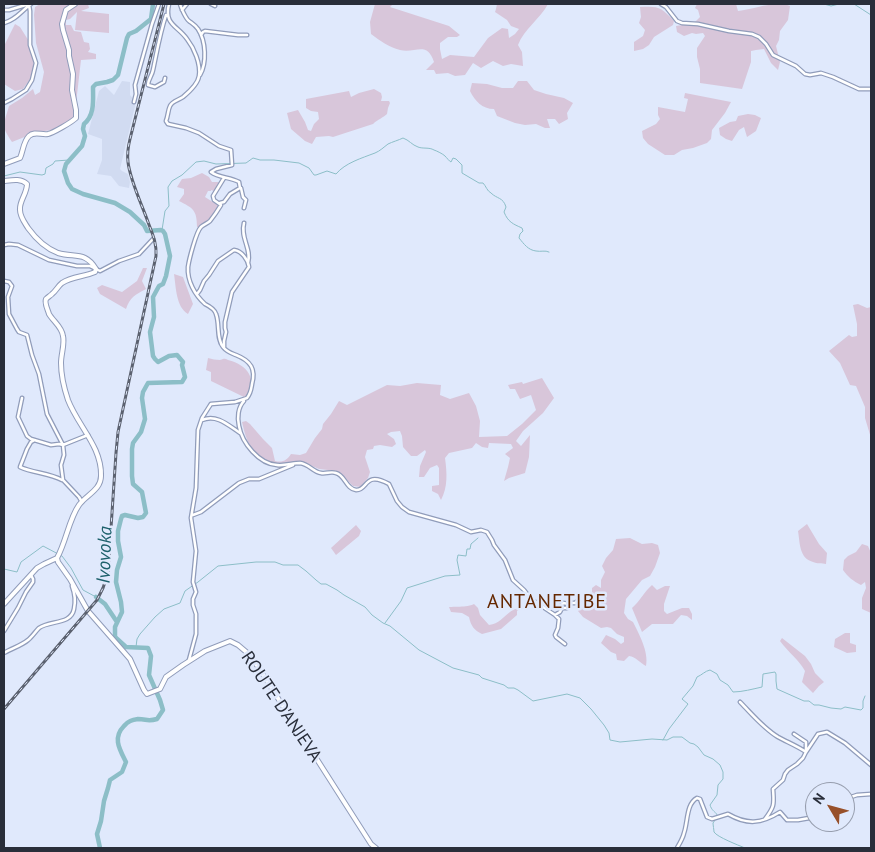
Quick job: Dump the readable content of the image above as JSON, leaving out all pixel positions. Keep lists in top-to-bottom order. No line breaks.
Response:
{"streets":{"street":["ROUTE D'ANJEVA"]},"districts":["ANTANETIBE"],"water":["Ivovoka"],"north":"top left"}
